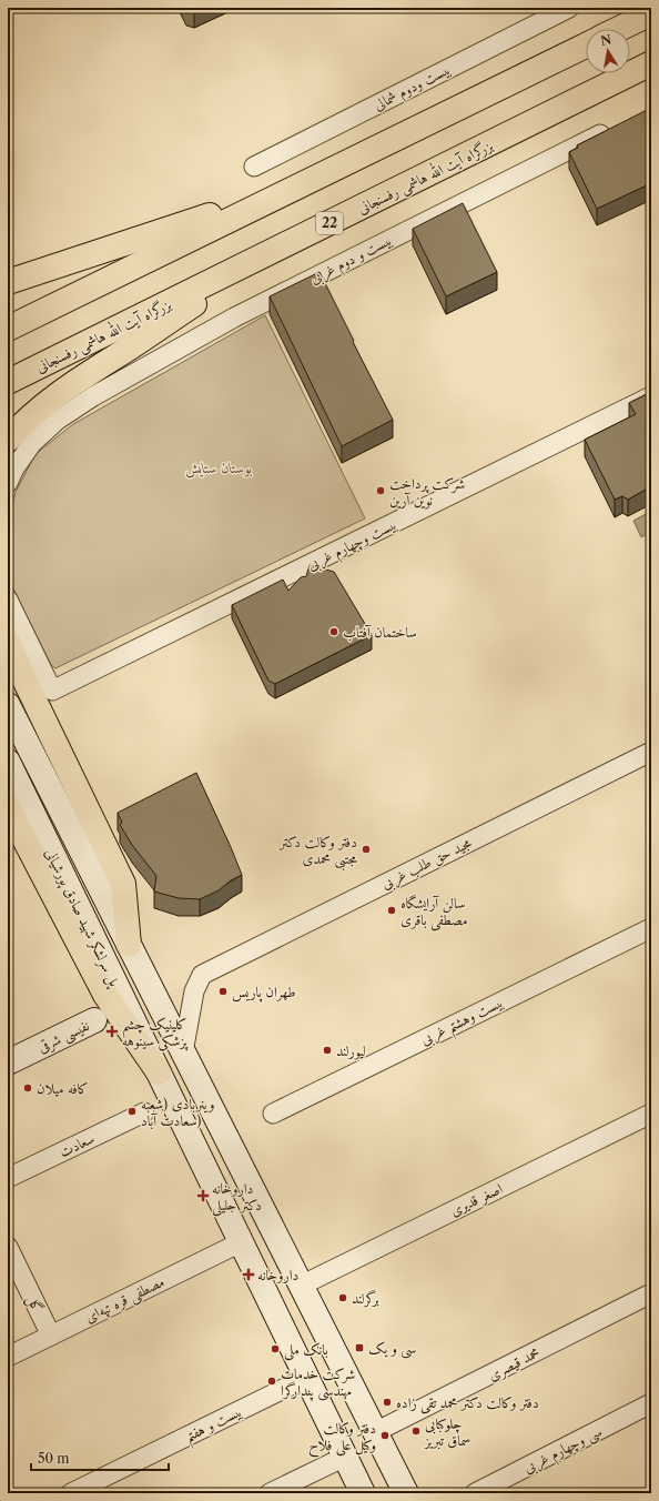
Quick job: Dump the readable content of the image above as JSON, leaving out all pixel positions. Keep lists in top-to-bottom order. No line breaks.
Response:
{"streets":{"highway":["بزرگراه آیت الله هاشمی رفسنجانی","22"],"main road":["پل سرلشکر شهید صادق پورشیانی","نفیسی شرقی"],"street":["بیست ودوم شمالی","بیست و دوم غربی","بیست وچهارم غربی","مجید حق طلب غربی","بیست وهشتم غربی","سعادت","اصغر قدیری","مصطفی قره تپه‌ای","گل","محمد قیصری","بیست و هفتم","سی وچهارم غربی"]},"crossings":[["مجید حق طلب غربی","پل سرلشکر شهید صادق پورشیانی"],["پل سرلشکر شهید صادق پورشیانی","اصغر قدیری"],["پل سرلشکر شهید صادق پورشیانی","مصطفی قره تپه‌ای"],["پل سرلشکر شهید صادق پورشیانی","محمد قیصری"],["پل سرلشکر شهید صادق پورشیانی","بیست و هفتم"],["مصطفی قره تپه‌ای","گل"]],"parks":["بوستان ستایش"],"places":{"other":["شرکت پرداخت نوین آرین","ساختمان آفتاب","دفتر وکالت دکتر مجتبی محمدی","سالن آرایشگاه مصطفی باقری","طهران پاریس","لیورلند","کافه میلان","وینربادی (شعبه سعادت آباد)","برگرلند","بانک ملی","شرکت خدمات مهندسى پندارگرا","دفتر وکالت دکتر محمد تقی زاده","چلوکبابی سماق تبریز","دفتر وکالت وکیل علی فلاح"],"health":["کلینیک چشم پزشکی سینوهه","داروخانه دکتر جلیلی","داروخانه"],"transit":["سی و یک"]},"scale_bar":"50 m","north":"top"}
